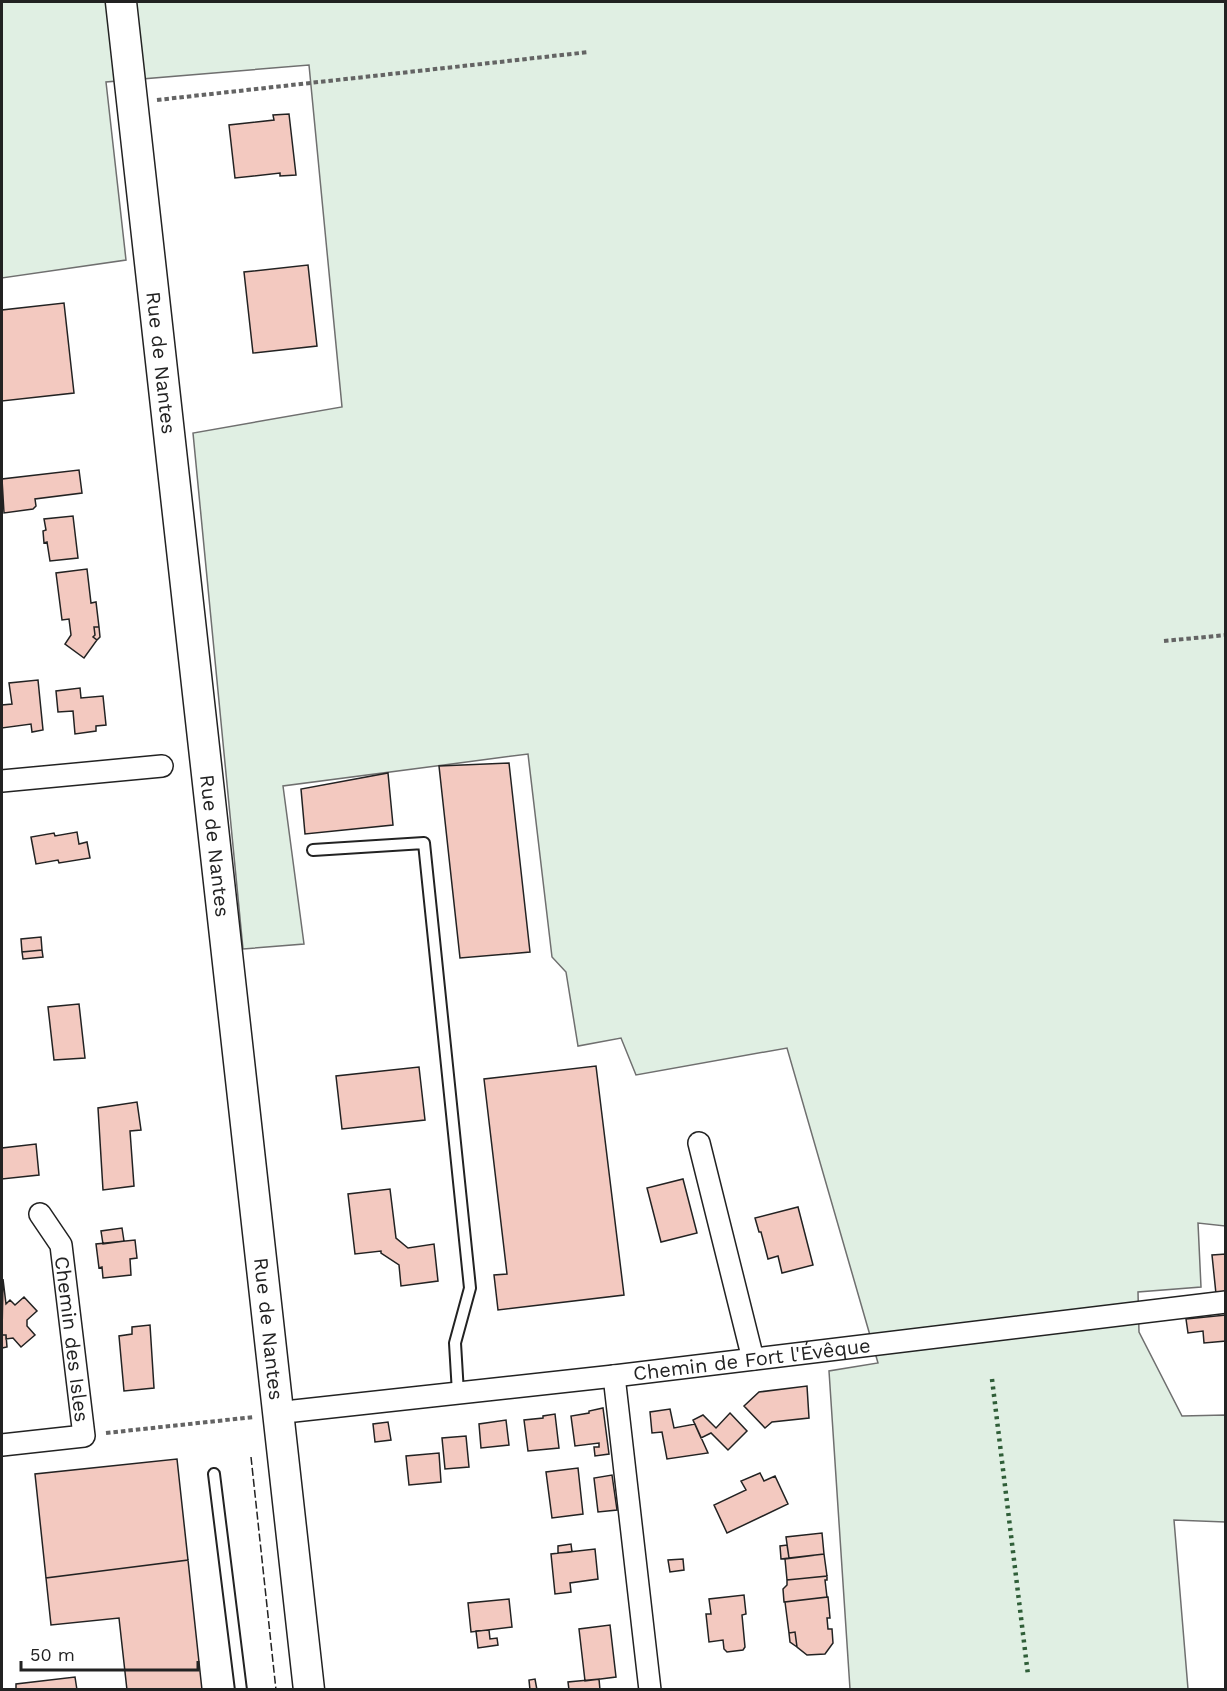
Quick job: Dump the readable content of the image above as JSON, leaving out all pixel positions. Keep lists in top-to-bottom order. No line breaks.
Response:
{"streets":{"main road":["Rue de Nantes"],"street":["Chemin des Isles","Chemin de Fort l'Évêque"]},"crossings":[["Rue de Nantes","Chemin des Isles"],["Rue de Nantes","Chemin de Fort l'Évêque"],["Chemin des Isles","Chemin de Fort l'Évêque"]],"scale_bar":"50 m"}
